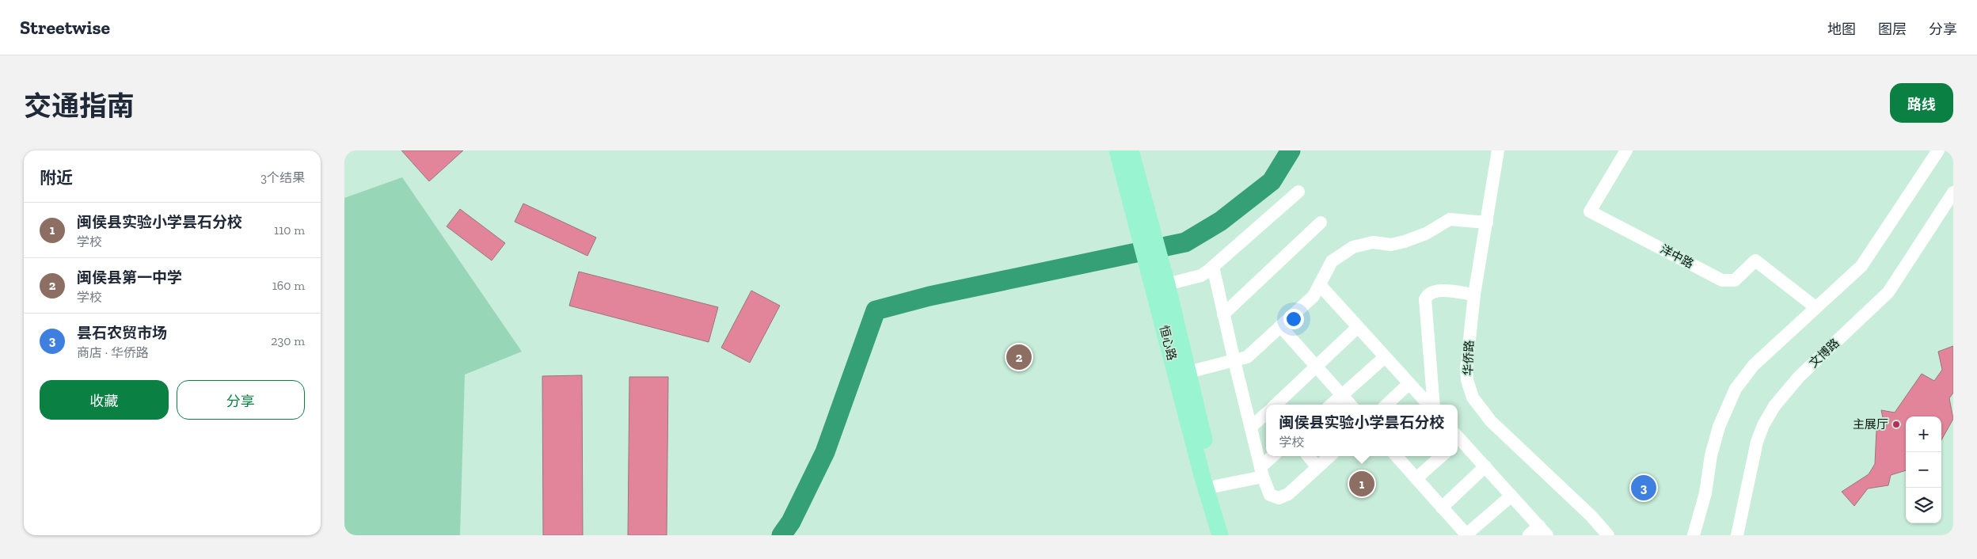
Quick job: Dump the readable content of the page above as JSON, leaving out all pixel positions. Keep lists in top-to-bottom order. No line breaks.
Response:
{"streets":{"main road":["恒心路"],"street":["洋中路","文博路","华侨路"]},"places":["主展厅"],"page":{"header":"Streetwise","nav":["地图","图层","分享"],"title":"交通指南","buttons":["路线",["收藏","分享"]],"heading":["附近","3个结果"],"list":[{"mark":"1","name":"闽侯县实验小学昙石分校","note":"学校","value":"110 m"},{"mark":"2","name":"闽侯县第一中学","note":"学校","value":"160 m"},{"mark":"3","name":"昙石农贸市场","note":"商店 · 华侨路","value":"230 m"}],"pins":["2","1","3"],"popup":["闽侯县实验小学昙石分校","学校"],"map_buttons":["+","−"]}}
